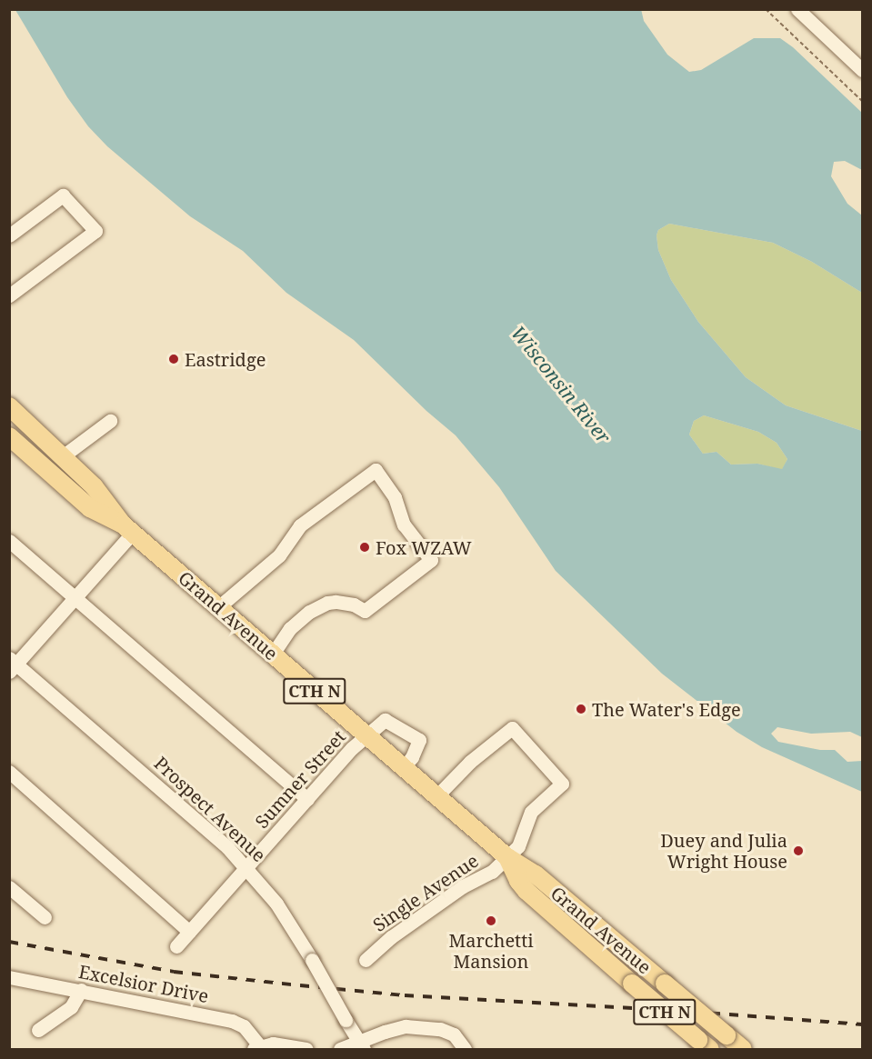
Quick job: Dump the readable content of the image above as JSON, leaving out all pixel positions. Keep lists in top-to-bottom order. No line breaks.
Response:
{"streets":{"main road":["Grand Avenue","CTH N"],"street":["Sumner Street","Prospect Avenue","Single Avenue","Excelsior Drive"]},"crossings":[["Grand Avenue","Sumner Street"],["Grand Avenue","Single Avenue"],["Sumner Street","Prospect Avenue"]],"water":["Wisconsin River"],"places":["Eastridge","Fox WZAW","The Water's Edge","Duey and Julia Wright House","Marchetti Mansion"]}
